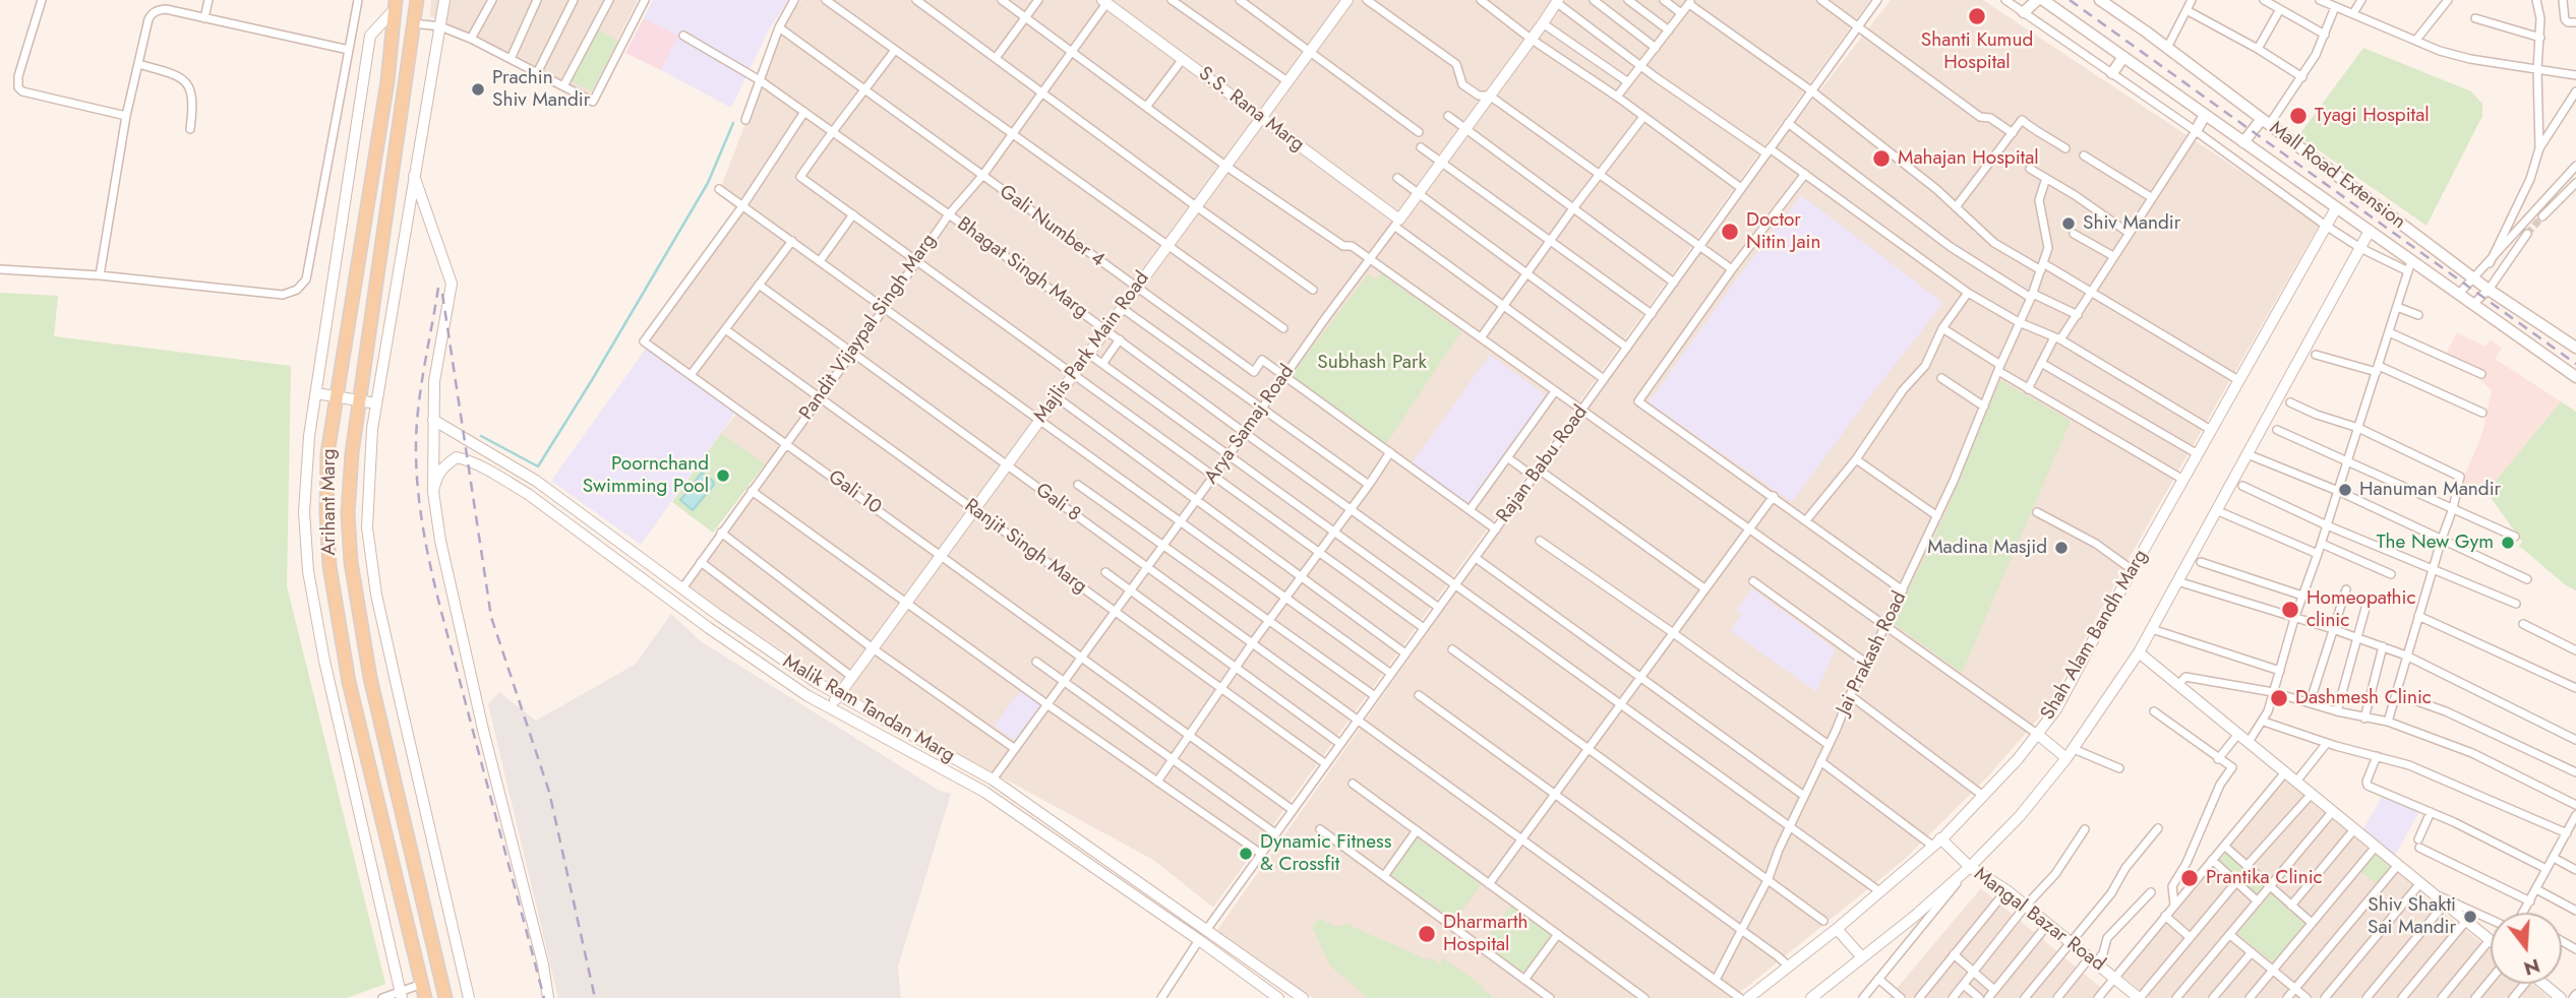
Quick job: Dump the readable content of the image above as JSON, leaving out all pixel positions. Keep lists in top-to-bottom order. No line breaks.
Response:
{"streets":{"main road":["Mall Road Extension","Arihant Marg"],"street":["S.S. Rana Marg","Gali Number 4","Bhagat Singh Marg","Pandit Vijaypal Singh Marg","Majlis Park Main Road","Arya Samaj Road","Rajan Babu Road","Gali 10","Gali 8","Ranjit Singh Marg","Shah Alam Bandh Marg","Jai Prakash Road","Malik Ram Tandan Marg","Mangal Bazar Road"]},"crossings":[["S.S. Rana Marg","Pandit Vijaypal Singh Marg"],["S.S. Rana Marg","Majlis Park Main Road"],["S.S. Rana Marg","Arya Samaj Road"],["Gali Number 4","Pandit Vijaypal Singh Marg"],["Gali Number 4","Majlis Park Main Road"],["Gali Number 4","Arya Samaj Road"],["Gali Number 4","Rajan Babu Road"],["Bhagat Singh Marg","Pandit Vijaypal Singh Marg"],["Bhagat Singh Marg","Majlis Park Main Road"],["Bhagat Singh Marg","Arya Samaj Road"],["Bhagat Singh Marg","Rajan Babu Road"],["Bhagat Singh Marg","Gali 10"],["Bhagat Singh Marg","Shah Alam Bandh Marg"],["Bhagat Singh Marg","Jai Prakash Road"],["Pandit Vijaypal Singh Marg","Gali 10"],["Pandit Vijaypal Singh Marg","Gali 8"],["Pandit Vijaypal Singh Marg","Ranjit Singh Marg"],["Pandit Vijaypal Singh Marg","Malik Ram Tandan Marg"],["Majlis Park Main Road","Gali 10"],["Majlis Park Main Road","Gali 8"],["Majlis Park Main Road","Ranjit Singh Marg"],["Majlis Park Main Road","Malik Ram Tandan Marg"],["Arya Samaj Road","Gali 10"],["Arya Samaj Road","Gali 8"],["Arya Samaj Road","Ranjit Singh Marg"],["Arya Samaj Road","Malik Ram Tandan Marg"],["Rajan Babu Road","Gali 10"],["Rajan Babu Road","Gali 8"],["Rajan Babu Road","Ranjit Singh Marg"],["Rajan Babu Road","Malik Ram Tandan Marg"],["Gali 8","Jai Prakash Road"],["Shah Alam Bandh Marg","Mangal Bazar Road"]],"parks":["Subhash Park"],"places":["Shanti Kumud Hospital","Prachin Shiv Mandir","Tyagi Hospital","Mahajan Hospital","Shiv Mandir","Doctor Nitin Jain","Poornchand Swimming Pool","Hanuman Mandir","The New Gym","Madina Masjid","Homeopathic clinic","Dashmesh Clinic","Dynamic Fitness & Crossfit","Prantika Clinic","Shiv Shakti Sai Mandir","Dharmarth Hospital"],"north":"bottom"}
